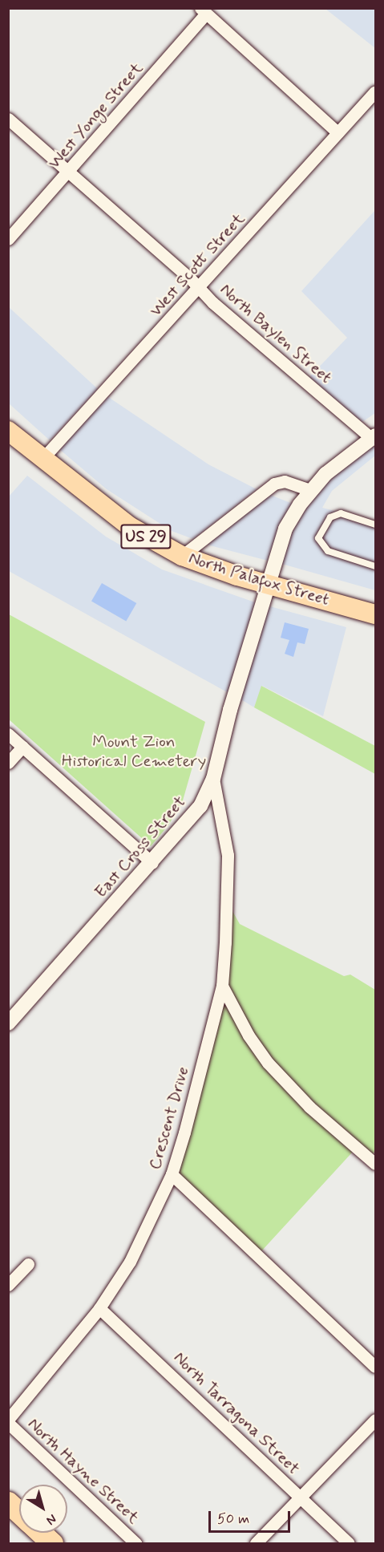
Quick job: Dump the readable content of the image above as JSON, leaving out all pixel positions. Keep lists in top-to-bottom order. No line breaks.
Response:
{"streets":{"main road":["US 29","North Palafox Street"],"street":["West Yonge Street","West Scott Street","North Baylen Street","East Cross Street","Crescent Drive","North Tarragona Street","North Hayne Street"]},"crossings":[["West Yonge Street","North Baylen Street"],["West Scott Street","North Baylen Street"],["West Scott Street","North Palafox Street"],["North Baylen Street","East Cross Street"],["North Palafox Street","East Cross Street"],["East Cross Street","Crescent Drive"],["Crescent Drive","North Tarragona Street"],["Crescent Drive","North Hayne Street"]],"parks":["Mount Zion Historical Cemetery"],"scale_bar":"50 m","north":"bottom right"}
